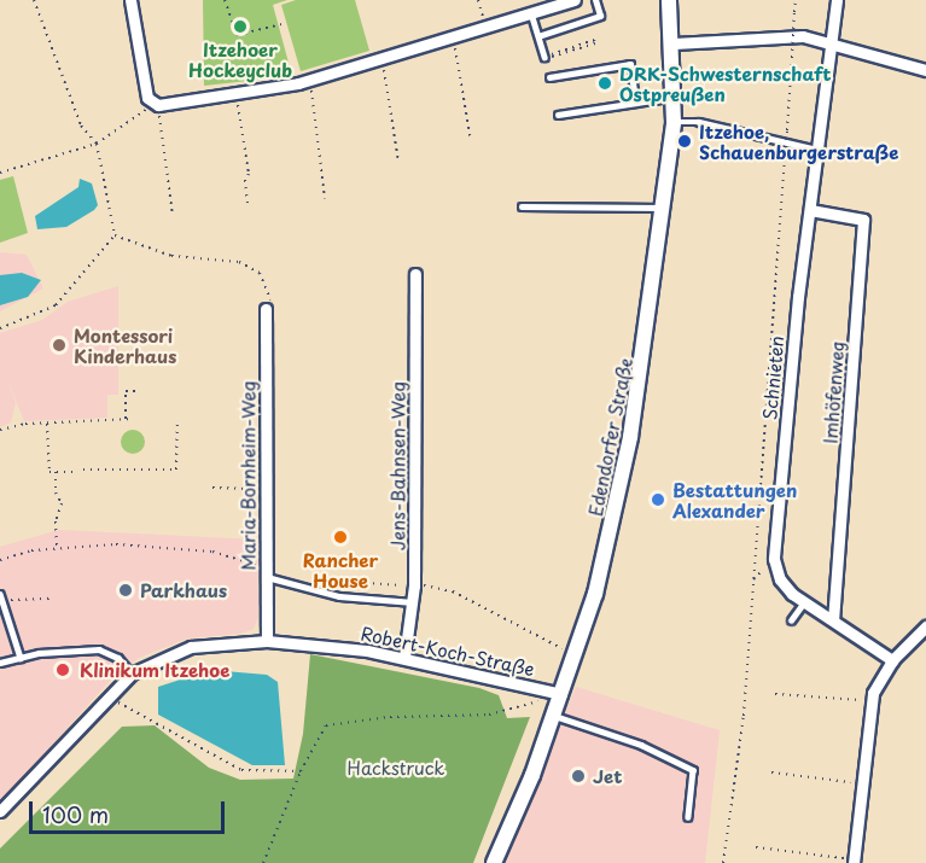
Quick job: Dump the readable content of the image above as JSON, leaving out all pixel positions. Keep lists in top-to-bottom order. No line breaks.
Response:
{"streets":{"street":["Schnieten","Imhöfenweg","Edendorfer Straße","Jens-Bahnsen-Weg","Maria-Bornheim-Weg","Robert-Koch-Straße"]},"crossings":[["Schnieten","Imhöfenweg"],["Edendorfer Straße","Robert-Koch-Straße"],["Jens-Bahnsen-Weg","Robert-Koch-Straße"],["Maria-Bornheim-Weg","Robert-Koch-Straße"]],"parks":["Hackstruck"],"places":["Itzehoer Hockeyclub","DRK-Schwesternschaft Ostpreußen","Itzehoe, Schauenburgerstraße","Montessori Kinderhaus","Bestattungen Alexander","Rancher House","Parkhaus","Klinikum Itzehoe","Jet"],"scale_bar":"100 m"}
